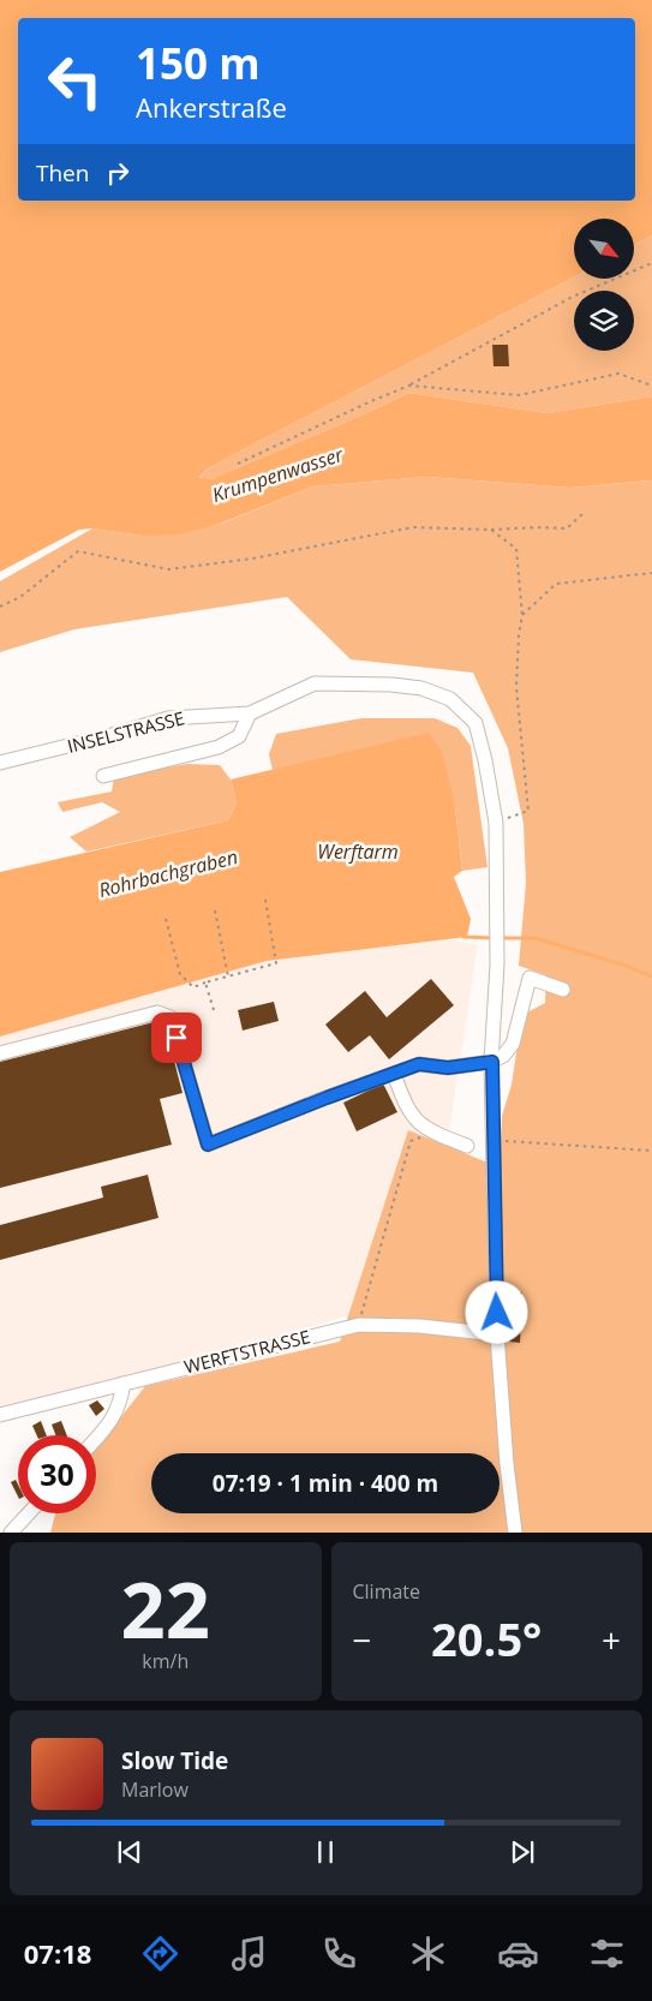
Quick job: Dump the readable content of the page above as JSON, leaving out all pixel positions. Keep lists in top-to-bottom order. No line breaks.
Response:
{"streets":{"street":["INSELSTRASSE","WERFTSTRASSE"]},"water":["Krumpenwasser","Werftarm","Rohrbachgraben"],"north":"bottom right","page":{"turn":["150 m","Ankerstraße"],"then":"Then","limit":"30","trip":"07:19 · 1 min · 400 m","tile":[["22","km/h"],"Climate"],"heat":["−","20.5°","+"],"song":["Slow Tide","Marlow"],"tabs":"07:18"}}
